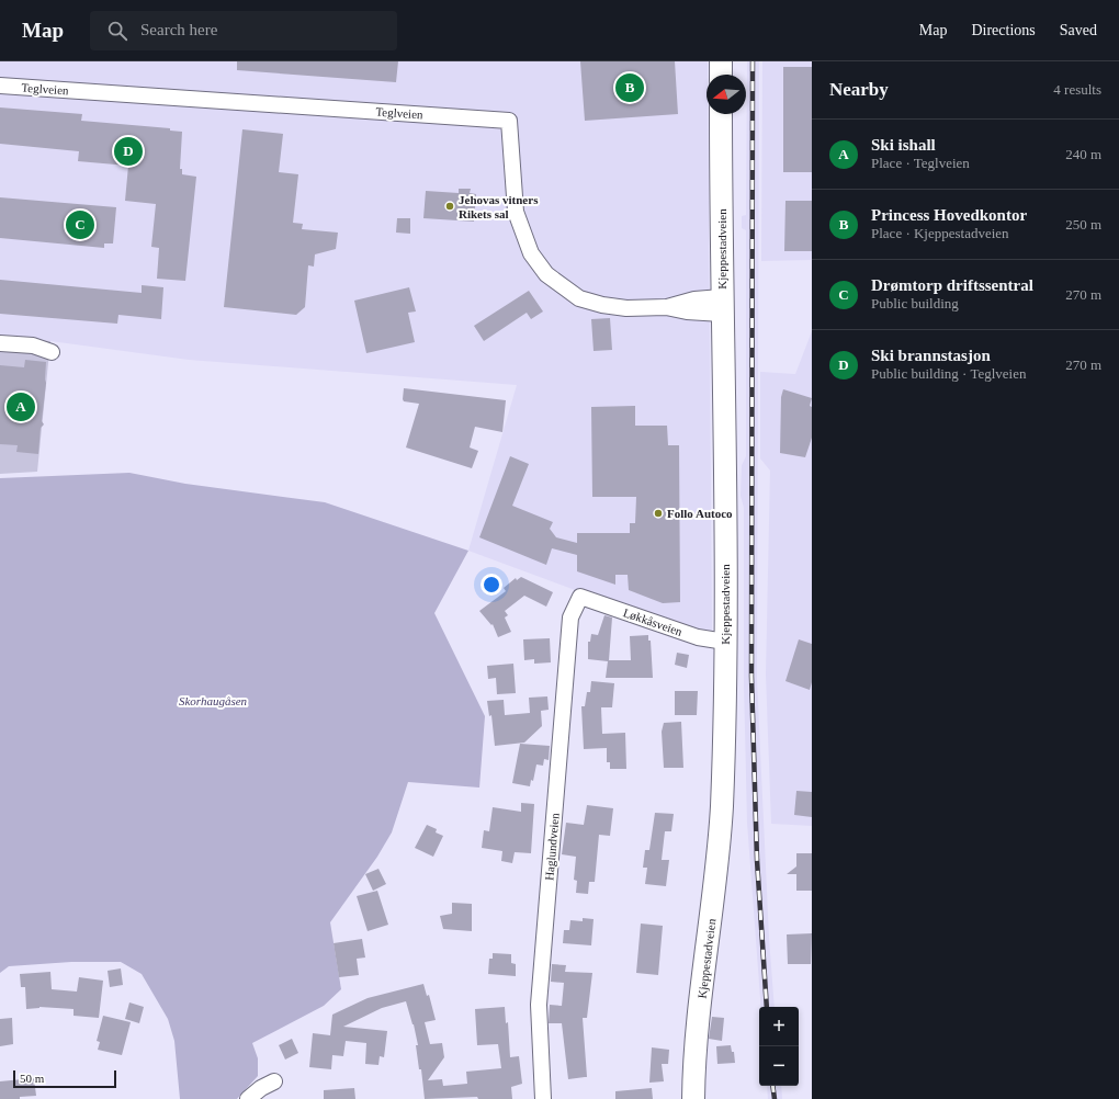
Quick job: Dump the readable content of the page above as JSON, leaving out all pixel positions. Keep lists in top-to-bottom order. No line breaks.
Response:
{"streets":{"main road":["Kjeppestadveien"],"street":["Teglveien","Løkkåsveien","Haglundveien"]},"crossings":[["Teglveien","Kjeppestadveien"],["Kjeppestadveien","Løkkåsveien"],["Løkkåsveien","Haglundveien"]],"parks":["Skorhaugåsen"],"places":["Jehovas vitners Rikets sal","Follo Autoco"],"scale_bar":"50 m","north":"left","page":{"header":"Map","search":"Search here","nav":["Map","Directions","Saved"],"heading":["Nearby","4 results"],"pins":["B","D","C","A"],"list":[{"mark":"A","name":"Ski ishall","note":"Place · Teglveien","value":"240 m"},{"mark":"B","name":"Princess Hovedkontor","note":"Place · Kjeppestadveien","value":"250 m"},{"mark":"C","name":"Drømtorp driftssentral","note":"Public building","value":"270 m"},{"mark":"D","name":"Ski brannstasjon","note":"Public building · Teglveien","value":"270 m"}],"map_buttons":["+","−"],"scale":"50 m"}}
